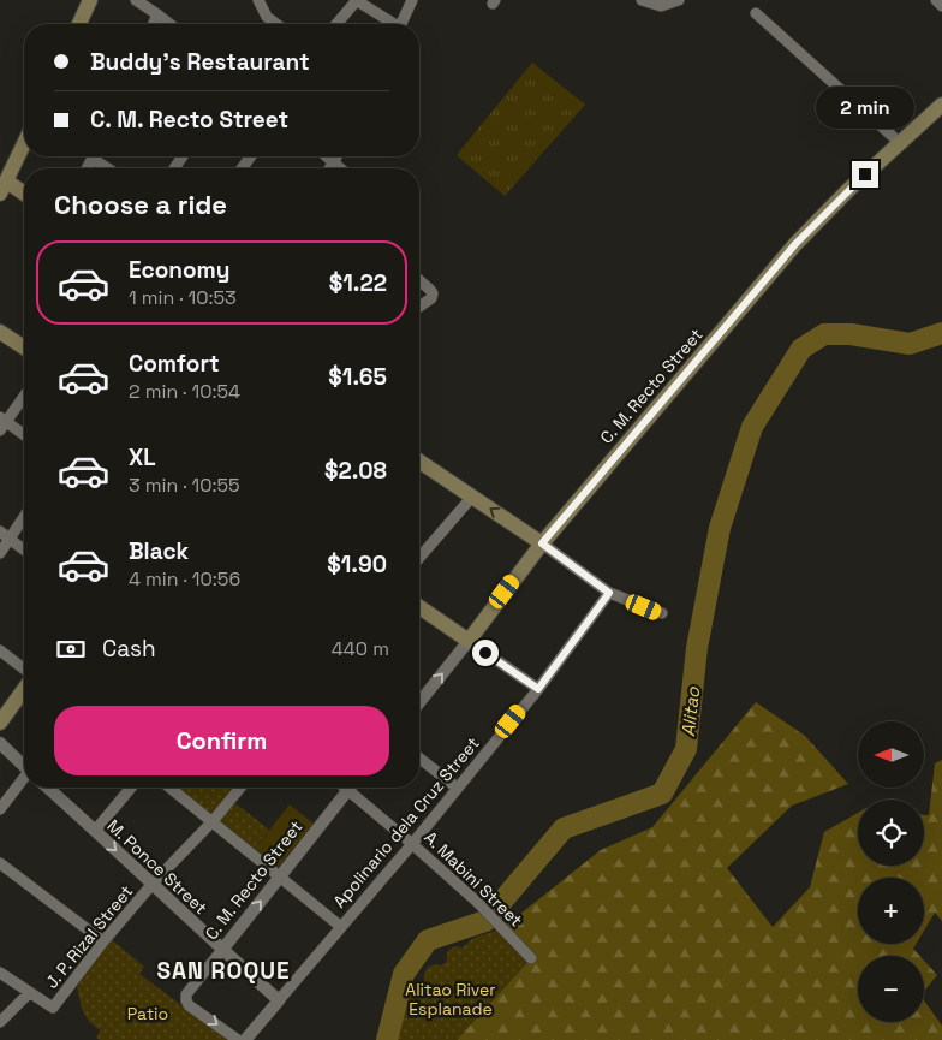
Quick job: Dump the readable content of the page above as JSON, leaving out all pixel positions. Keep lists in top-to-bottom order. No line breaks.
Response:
{"streets":{"main road":["C. M. Recto Street"],"street":["Apolinario dela Cruz Street","M. Ponce Street","A. Mabini Street","J. P. Rizal Street"]},"crossings":[["C. M. Recto Street","M. Ponce Street"],["Apolinario dela Cruz Street","M. Ponce Street"],["Apolinario dela Cruz Street","A. Mabini Street"],["M. Ponce Street","J. P. Rizal Street"]],"districts":["SAN ROQUE"],"water":["Alitao"],"parks":["Alitao River Esplanade","Patio"],"north":"left","page":{"banner":["Buddy's Restaurant","C. M. Recto Street"],"bubble":"2 min","heading":"Choose a ride","list":[{"name":"Economy","note":"1 min · 10:53","value":"$1.22"},{"name":"Comfort","note":"2 min · 10:54","value":"$1.65"},{"name":"XL","note":"3 min · 10:55","value":"$2.08"},{"name":"Black","note":"4 min · 10:56","value":"$1.90"}],"pay":["Cash","440 m"],"buttons":"Confirm","map_buttons":["+","−"]}}
